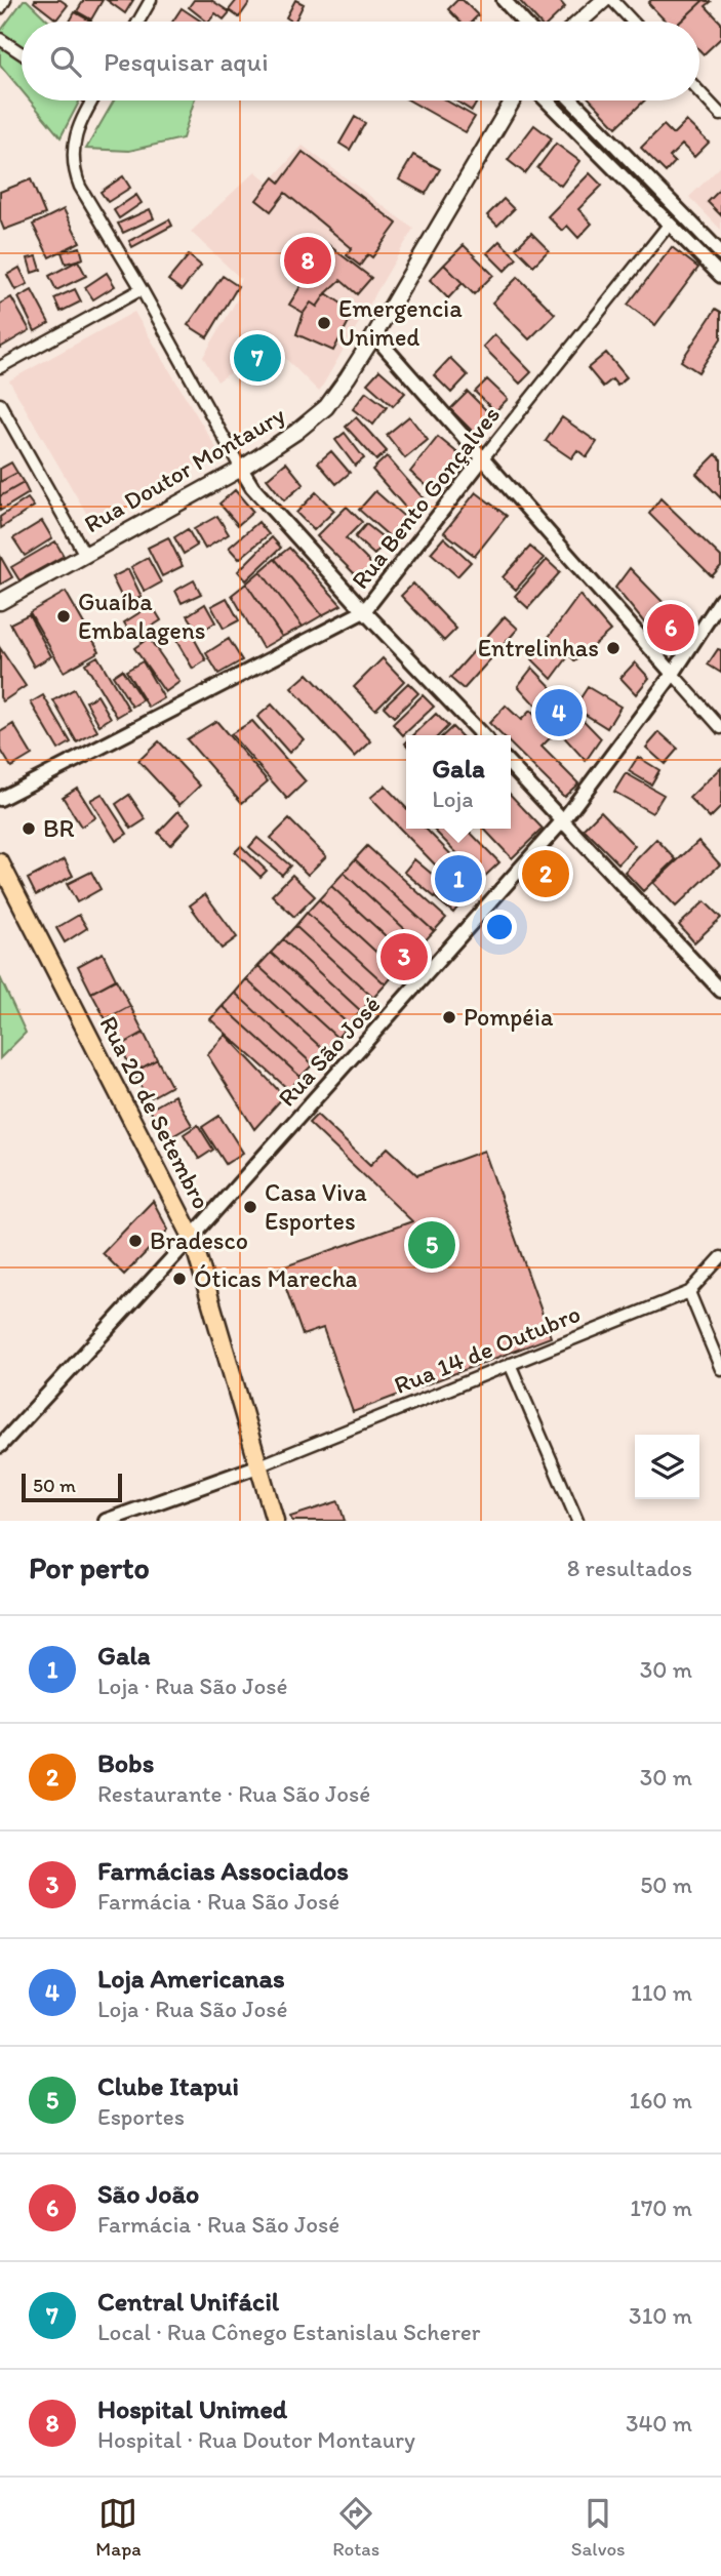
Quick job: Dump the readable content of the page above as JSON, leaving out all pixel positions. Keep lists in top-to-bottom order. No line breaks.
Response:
{"streets":{"main road":["Rua Doutor Montaury","Rua 20 de Setembro"],"street":["Rua Bento Gonçalves","Rua São José","Rua 14 de Outubro"]},"crossings":[["Rua São José","Rua 20 de Setembro"],["Rua 20 de Setembro","Rua 14 de Outubro"]],"places":["Emergencia Unimed","Guaíba Embalagens","Entrelinhas","BR","Pompéia","Casa Viva Esportes","Bradesco","Óticas Marecha"],"scale_bar":"50 m","page":{"search":"Pesquisar aqui","pins":["8","7","6","4","2","1","3","5"],"popup":["Gala","Loja"],"scale":"50 m","heading":["Por perto","8 resultados"],"list":[{"mark":"1","name":"Gala","note":"Loja · Rua São José","value":"30 m"},{"mark":"2","name":"Bobs","note":"Restaurante · Rua São José","value":"30 m"},{"mark":"3","name":"Farmácias Associados","note":"Farmácia · Rua São José","value":"50 m"},{"mark":"4","name":"Loja Americanas","note":"Loja · Rua São José","value":"110 m"},{"mark":"5","name":"Clube Itapui","note":"Esportes","value":"160 m"},{"mark":"6","name":"São João","note":"Farmácia · Rua São José","value":"170 m"},{"mark":"7","name":"Central Unifácil","note":"Local · Rua Cônego Estanislau Scherer","value":"310 m"},{"mark":"8","name":"Hospital Unimed","note":"Hospital · Rua Doutor Montaury","value":"340 m"}],"nav":["Mapa","Rotas","Salvos"]}}
